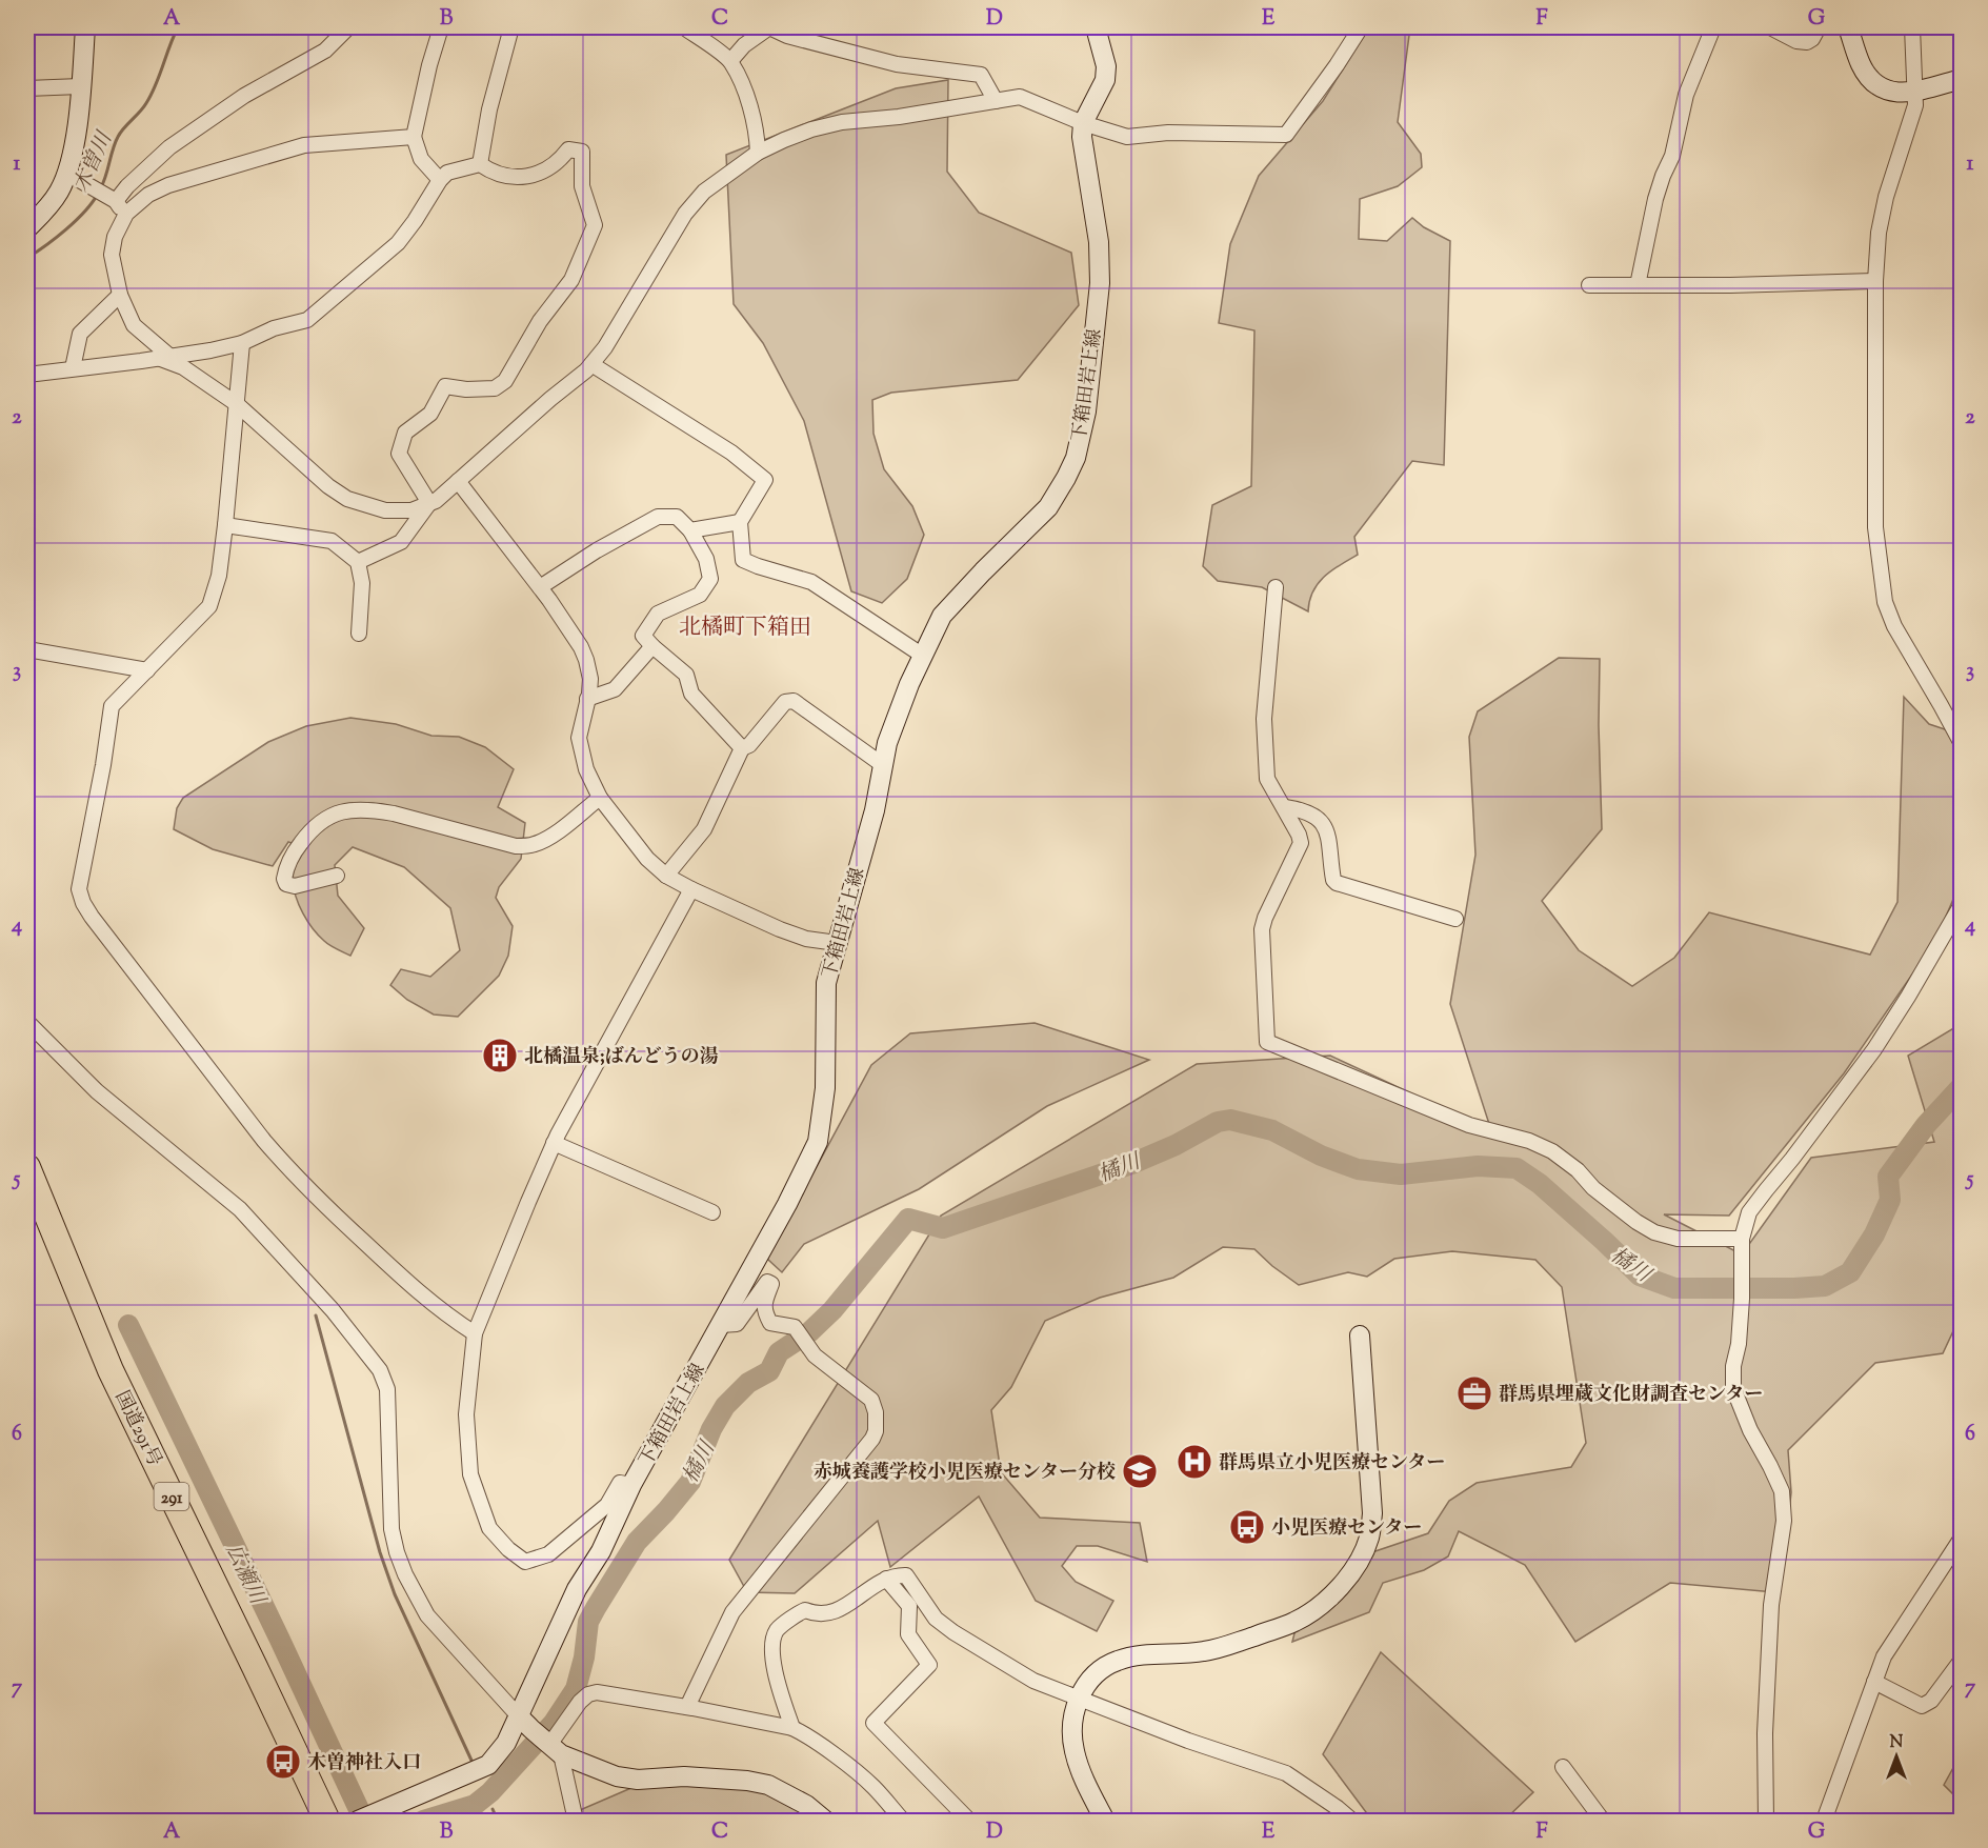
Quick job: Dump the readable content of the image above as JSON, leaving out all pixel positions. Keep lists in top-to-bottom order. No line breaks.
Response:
{"streets":{"highway":["国道291号","291"],"main road":["下箱田岩上線"]},"districts":["北橘町下箱田"],"water":["木曽川","橘川","広瀬川"],"places":{"building":["北橘温泉;ばんどうの湯"],"office":["群馬県埋蔵文化財調査センター"],"hospital":["群馬県立小児医療センター"],"school or university":["赤城養護学校小児医療センター分校"],"bus stop":["小児医療センター","木曽神社入口"]},"north":"top","grid":{"columns":["A","B","C","D","E","F","G"],"rows":["1","2","3","4","5","6","7"]}}
